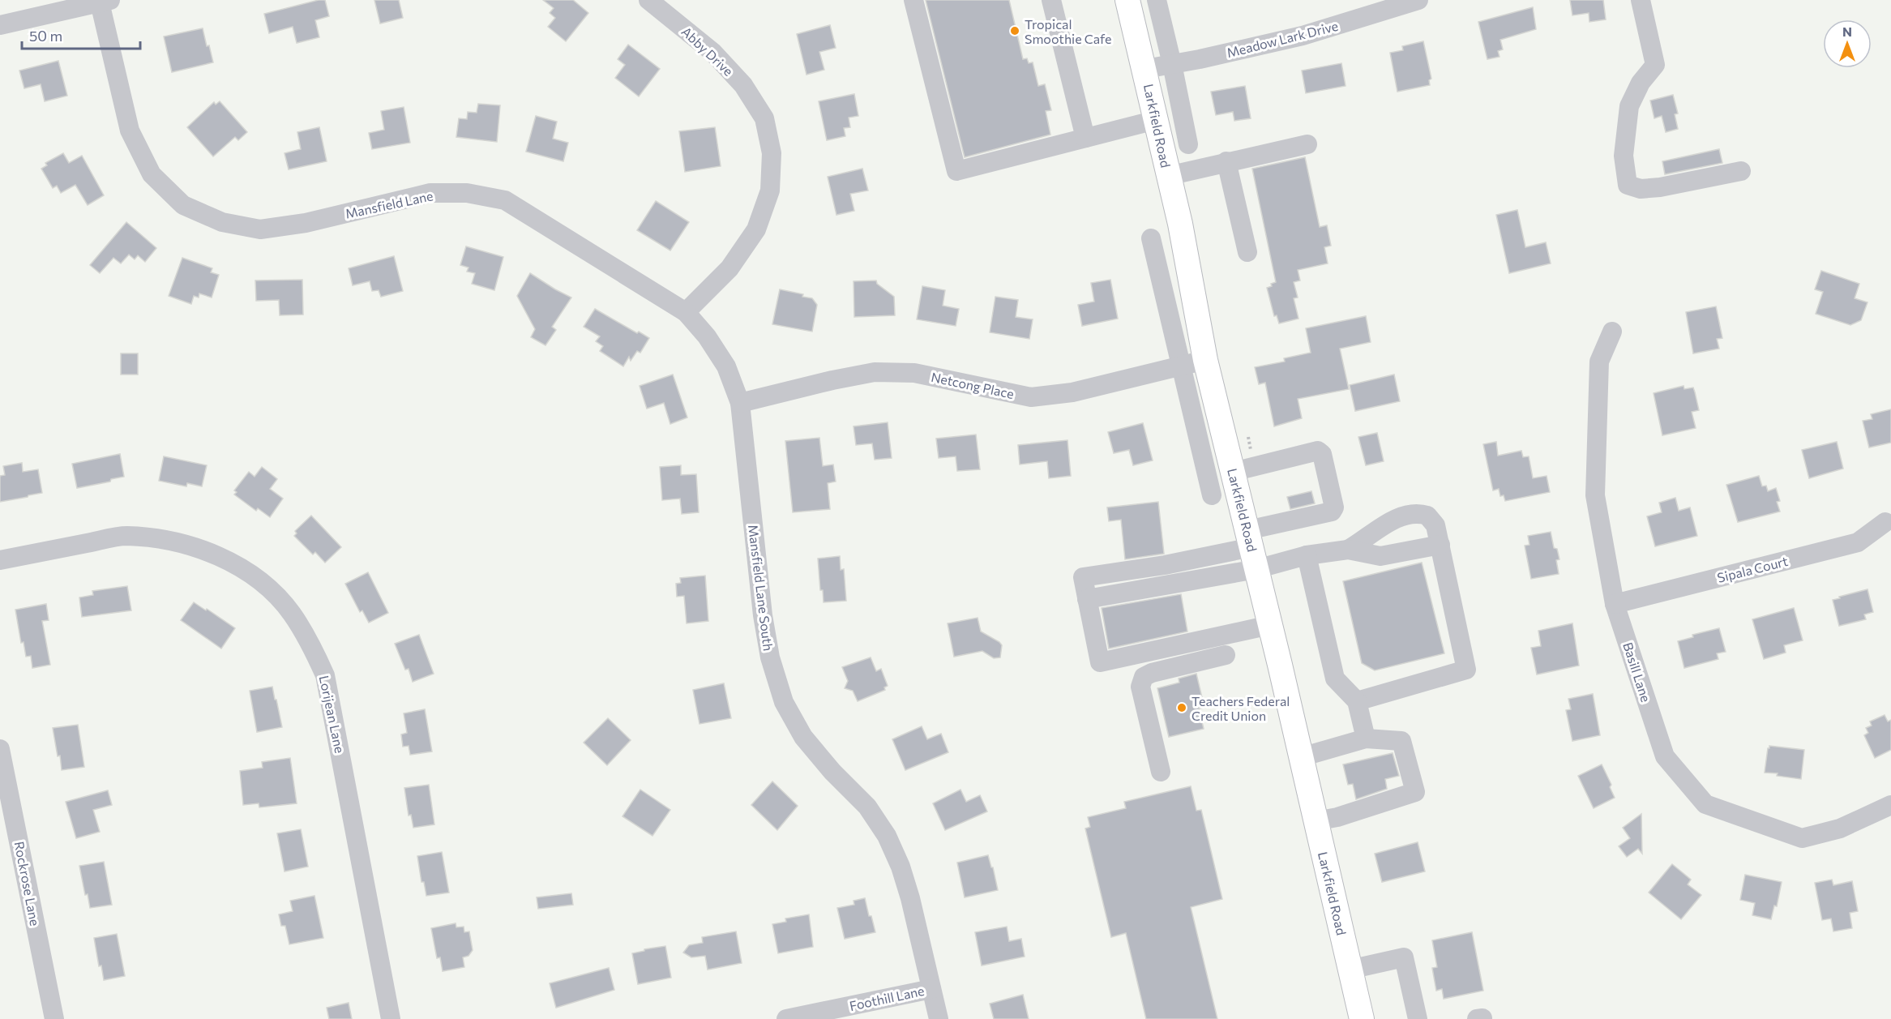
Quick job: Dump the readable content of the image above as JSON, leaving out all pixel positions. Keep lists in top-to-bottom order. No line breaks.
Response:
{"streets":{"main road":["Larkfield Road"],"street":["Meadow Lark Drive","Abby Drive","Mansfield Lane","Netcong Place","Sipala Court","Mansfield Lane South","Basill Lane","Lorijean Lane","Rockrose Lane","Foothill Lane"]},"crossings":[["Meadow Lark Drive","Larkfield Road"],["Abby Drive","Mansfield Lane"],["Larkfield Road","Netcong Place"],["Mansfield Lane","Netcong Place"],["Mansfield Lane","Mansfield Lane South"],["Netcong Place","Mansfield Lane South"],["Sipala Court","Basill Lane"],["Mansfield Lane South","Foothill Lane"]],"places":["Tropical Smoothie Cafe","Teachers Federal Credit Union"],"scale_bar":"50 m","north":"top"}
